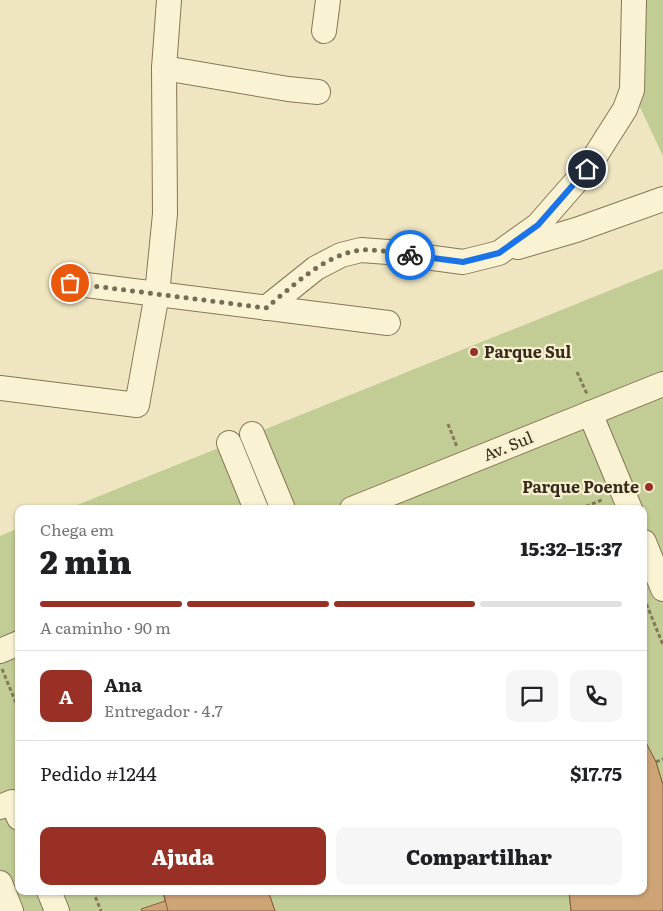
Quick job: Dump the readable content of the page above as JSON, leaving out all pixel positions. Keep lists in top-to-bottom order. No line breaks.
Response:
{"streets":{"street":["Av. Sul"]},"places":["Parque Sul","Parque Poente"],"page":{"heading":["2 min","Chega em","15:32–15:37"],"panel":["Ana","Entregador · 4.7","Pedido #1244","$17.75"],"bar":"A caminho · 90 m","round":"A","buttons":["Ajuda","Compartilhar"]}}
